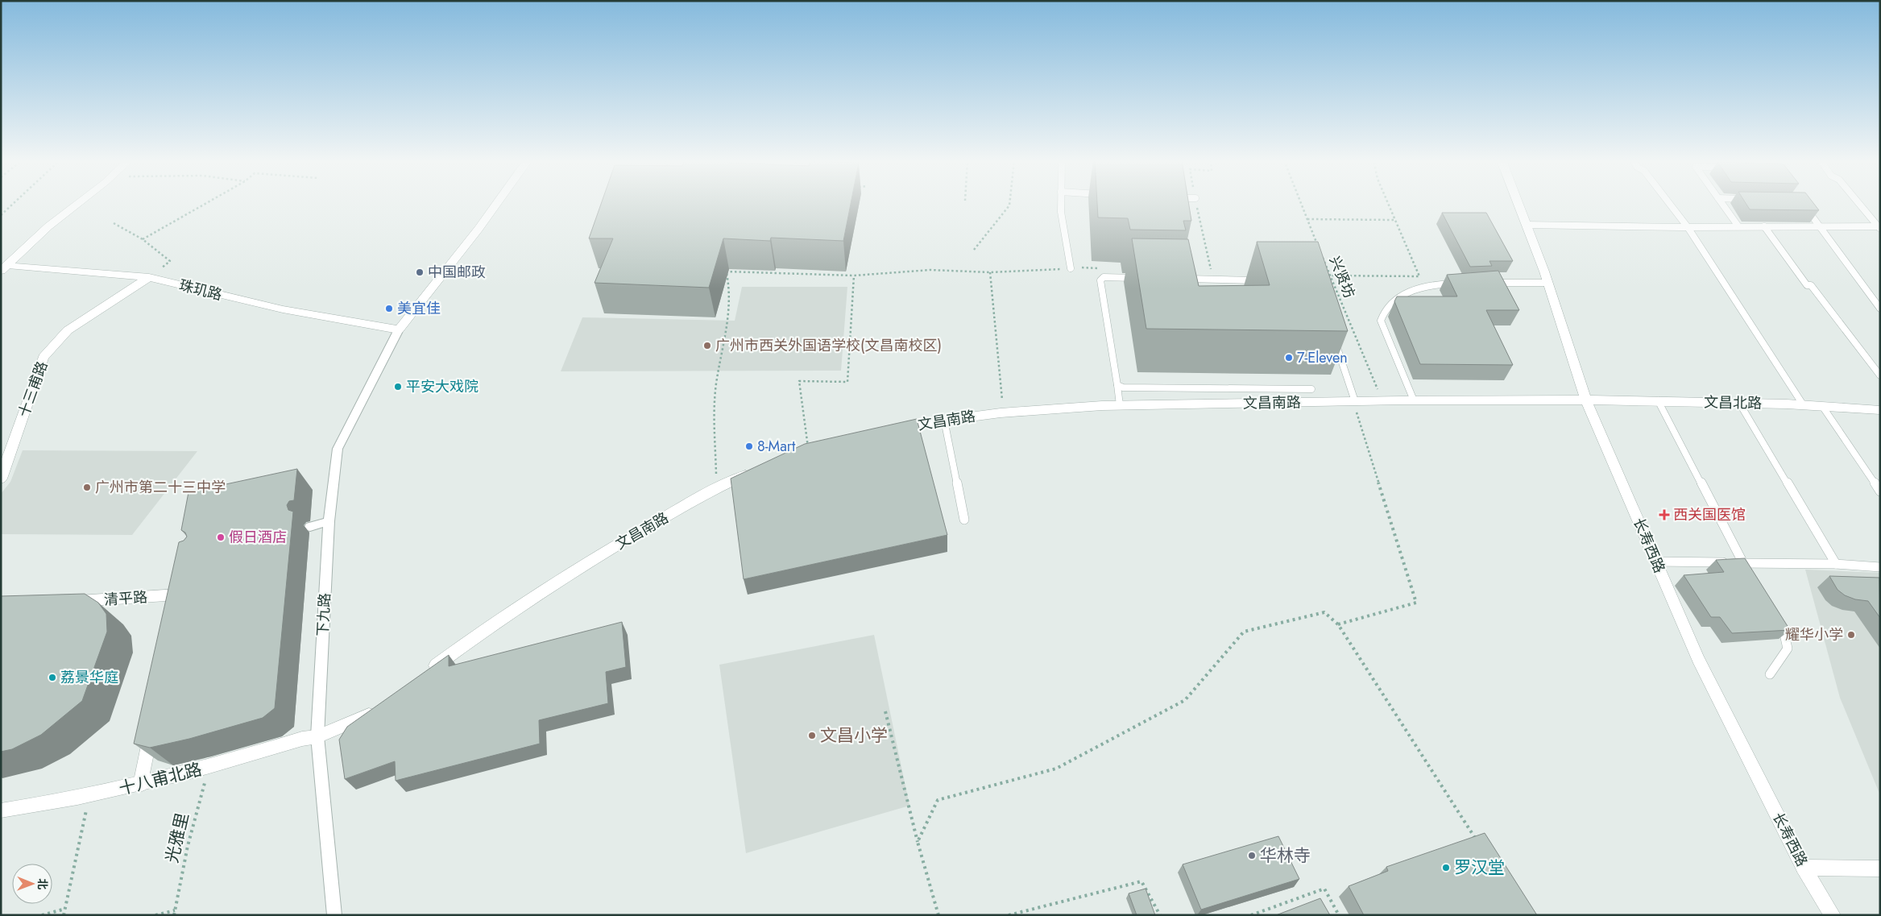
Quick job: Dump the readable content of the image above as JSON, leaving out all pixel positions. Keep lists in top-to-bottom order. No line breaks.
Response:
{"streets":{"street":["珠玑路","十三甫路","文昌南路","文昌北路","长寿西路","清平路","下九路","十八甫北路"],"path":["兴贤坊","光雅里"]},"crossings":[["兴贤坊","文昌南路"],["珠玑路","十三甫路"],["珠玑路","下九路"],["文昌南路","文昌北路"],["文昌南路","长寿西路"],["文昌北路","长寿西路"],["下九路","十八甫北路"],["十八甫北路","光雅里"]],"places":{"other":["中国邮政","美宜佳","广州市西关外国语学校(文昌南校区)","7-Eleven","平安大戏院","8-Mart","广州市第二十三中学","假日酒店","耀华小学","荔景华庭","文昌小学","华林寺","罗汉堂"],"health":["西关国医馆"]},"north":"right"}
